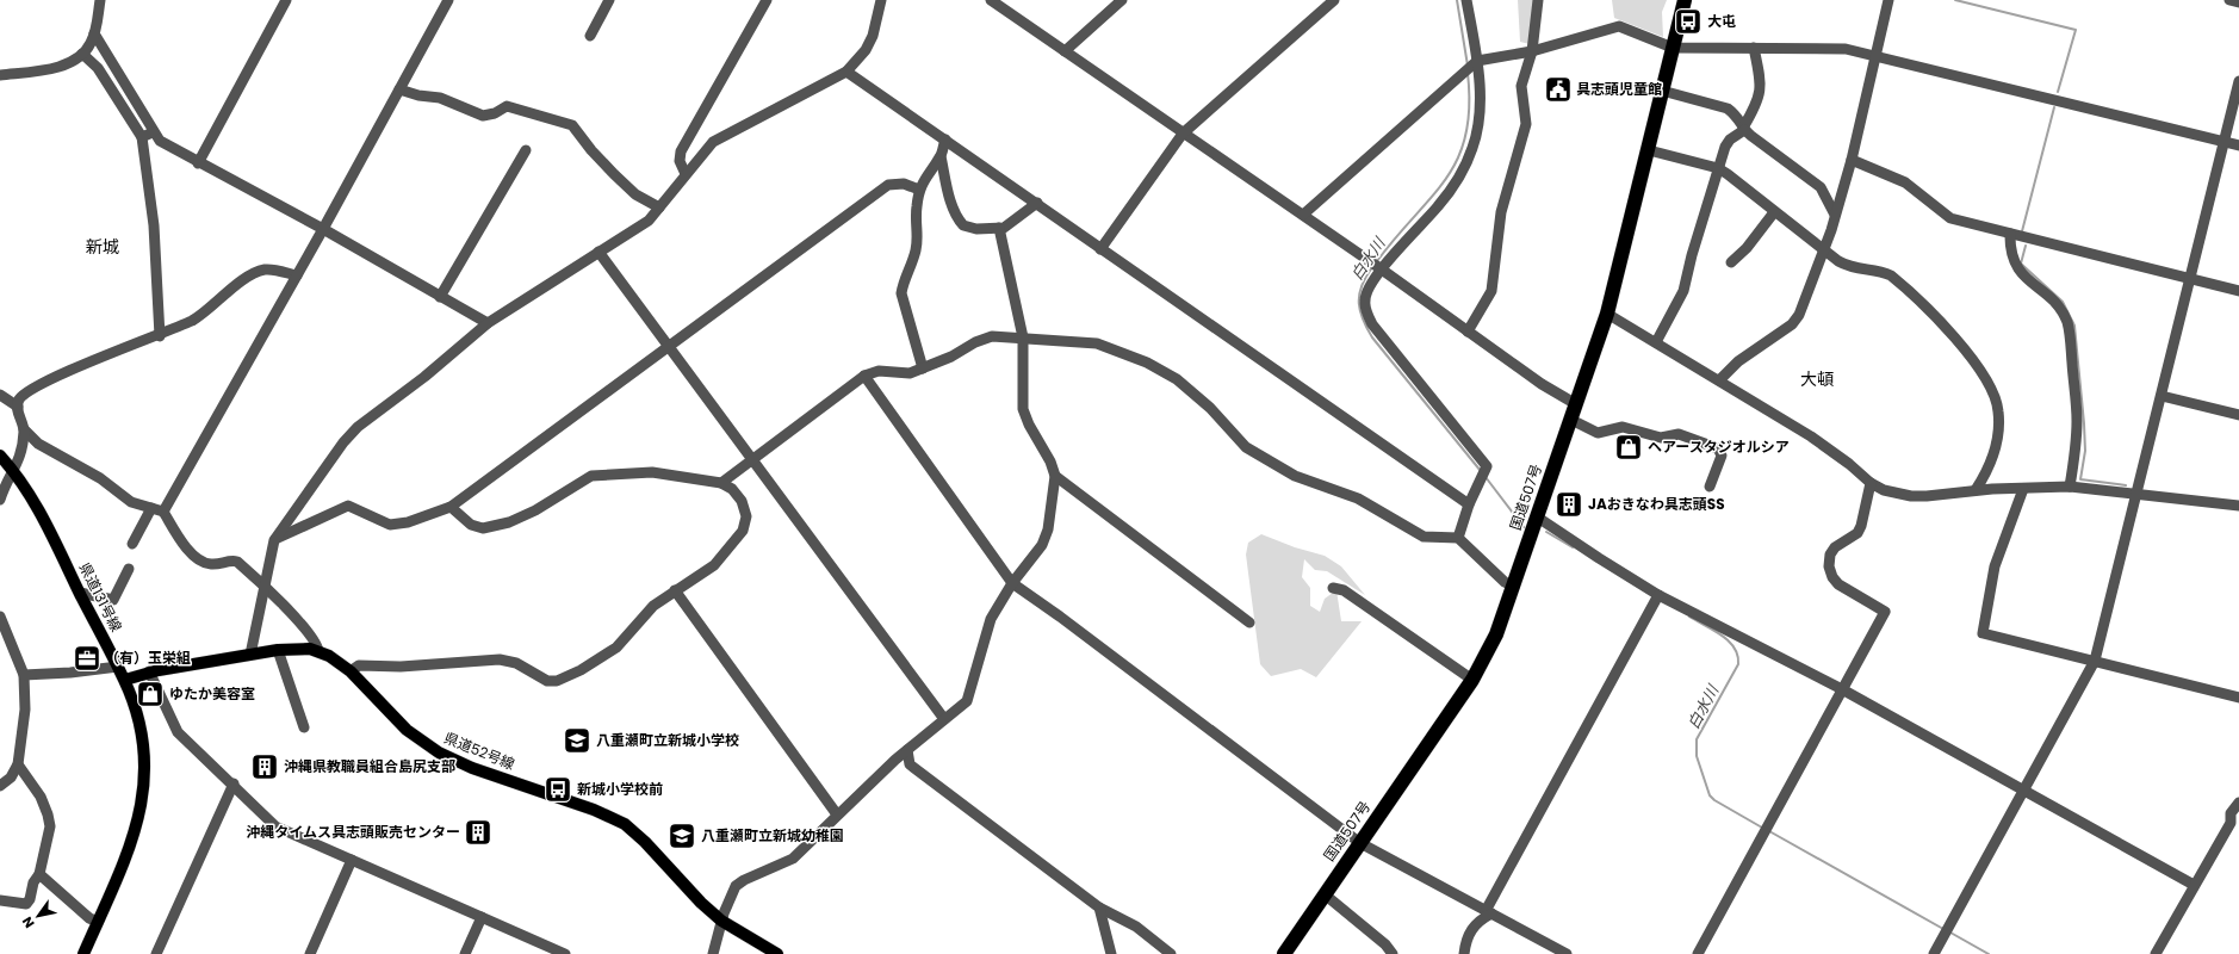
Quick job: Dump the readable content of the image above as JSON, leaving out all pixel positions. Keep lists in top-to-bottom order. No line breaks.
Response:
{"streets":{"highway":["国道507号"],"main road":["県道131号線","県道52号線"]},"crossings":[["県道131号線","県道52号線"]],"districts":["新城","大頓"],"water":["白水川"],"places":{"bus stop":["大屯","新城小学校前"],"public building":["具志頭児童館"],"shop":["ヘアースタジオルシア","ゆたか美容室"],"building":["JAおきなわ具志頭SS","沖縄県教職員組合島尻支部","沖縄タイムス具志頭販売センター"],"office":["（有）玉栄組"],"school or university":["八重瀬町立新城小学校","八重瀬町立新城幼稚園"]},"north":"bottom left"}
